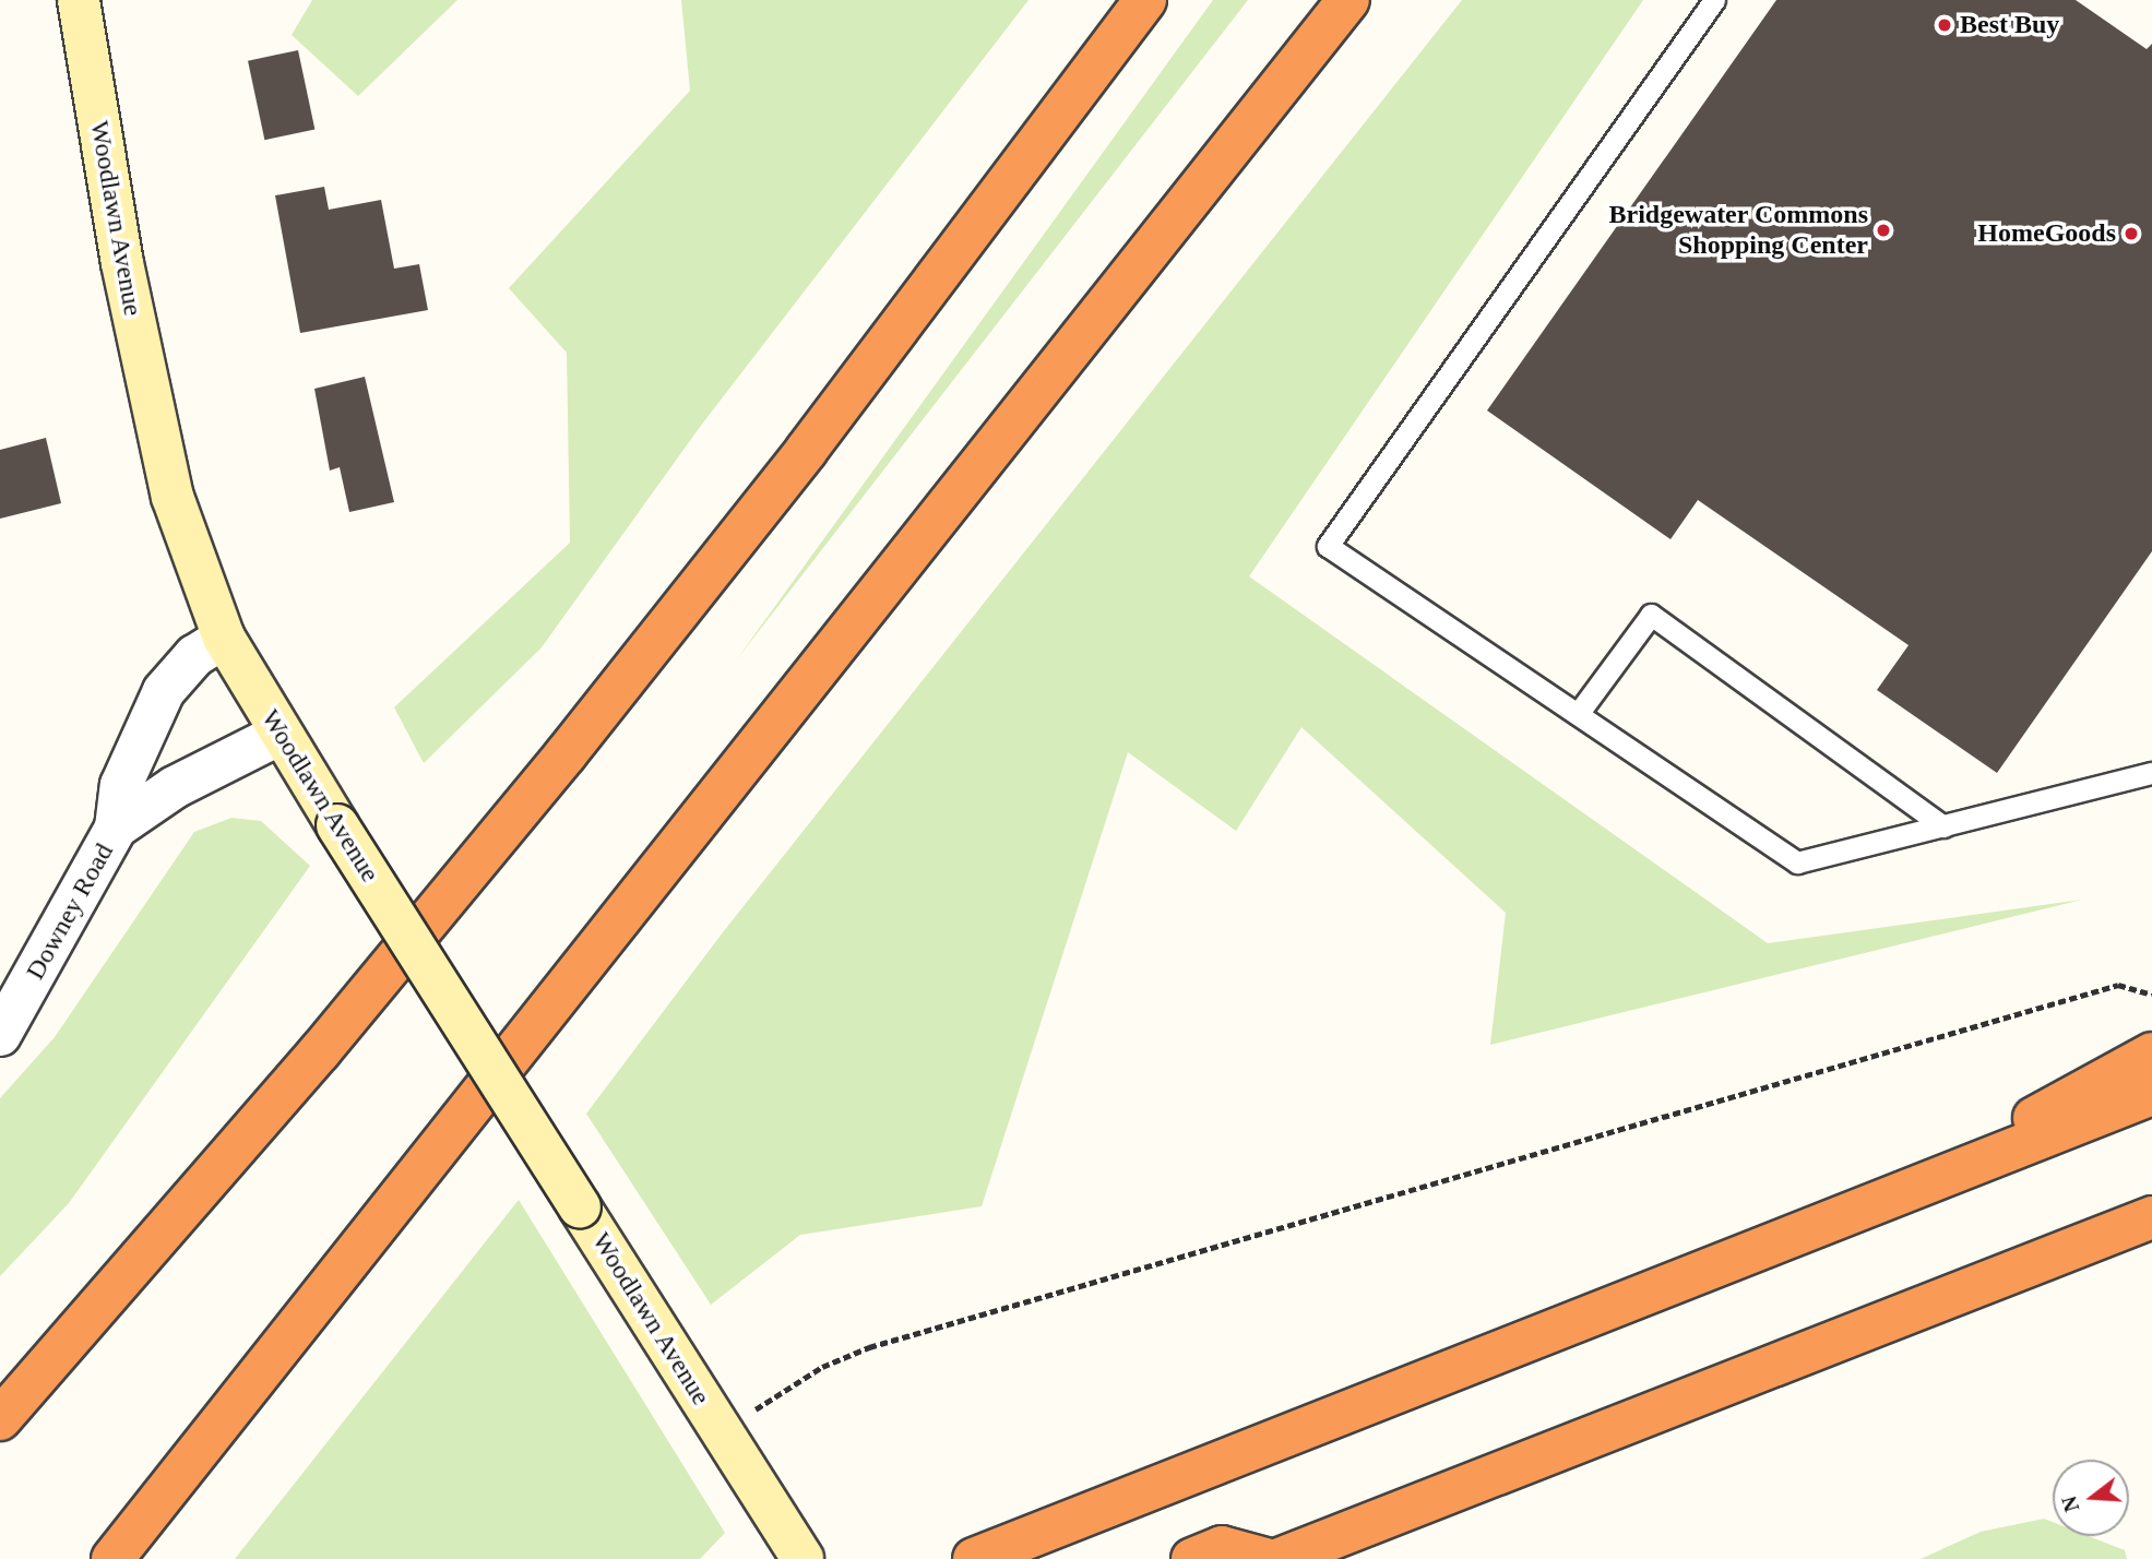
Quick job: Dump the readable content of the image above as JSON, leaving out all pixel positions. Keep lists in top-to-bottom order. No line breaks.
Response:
{"streets":{"street":["Woodlawn Avenue","Downey Road"]},"crossings":[["Woodlawn Avenue","Downey Road"]],"places":["Best Buy","Bridgewater Commons Shopping Center","HomeGoods"],"north":"left"}
